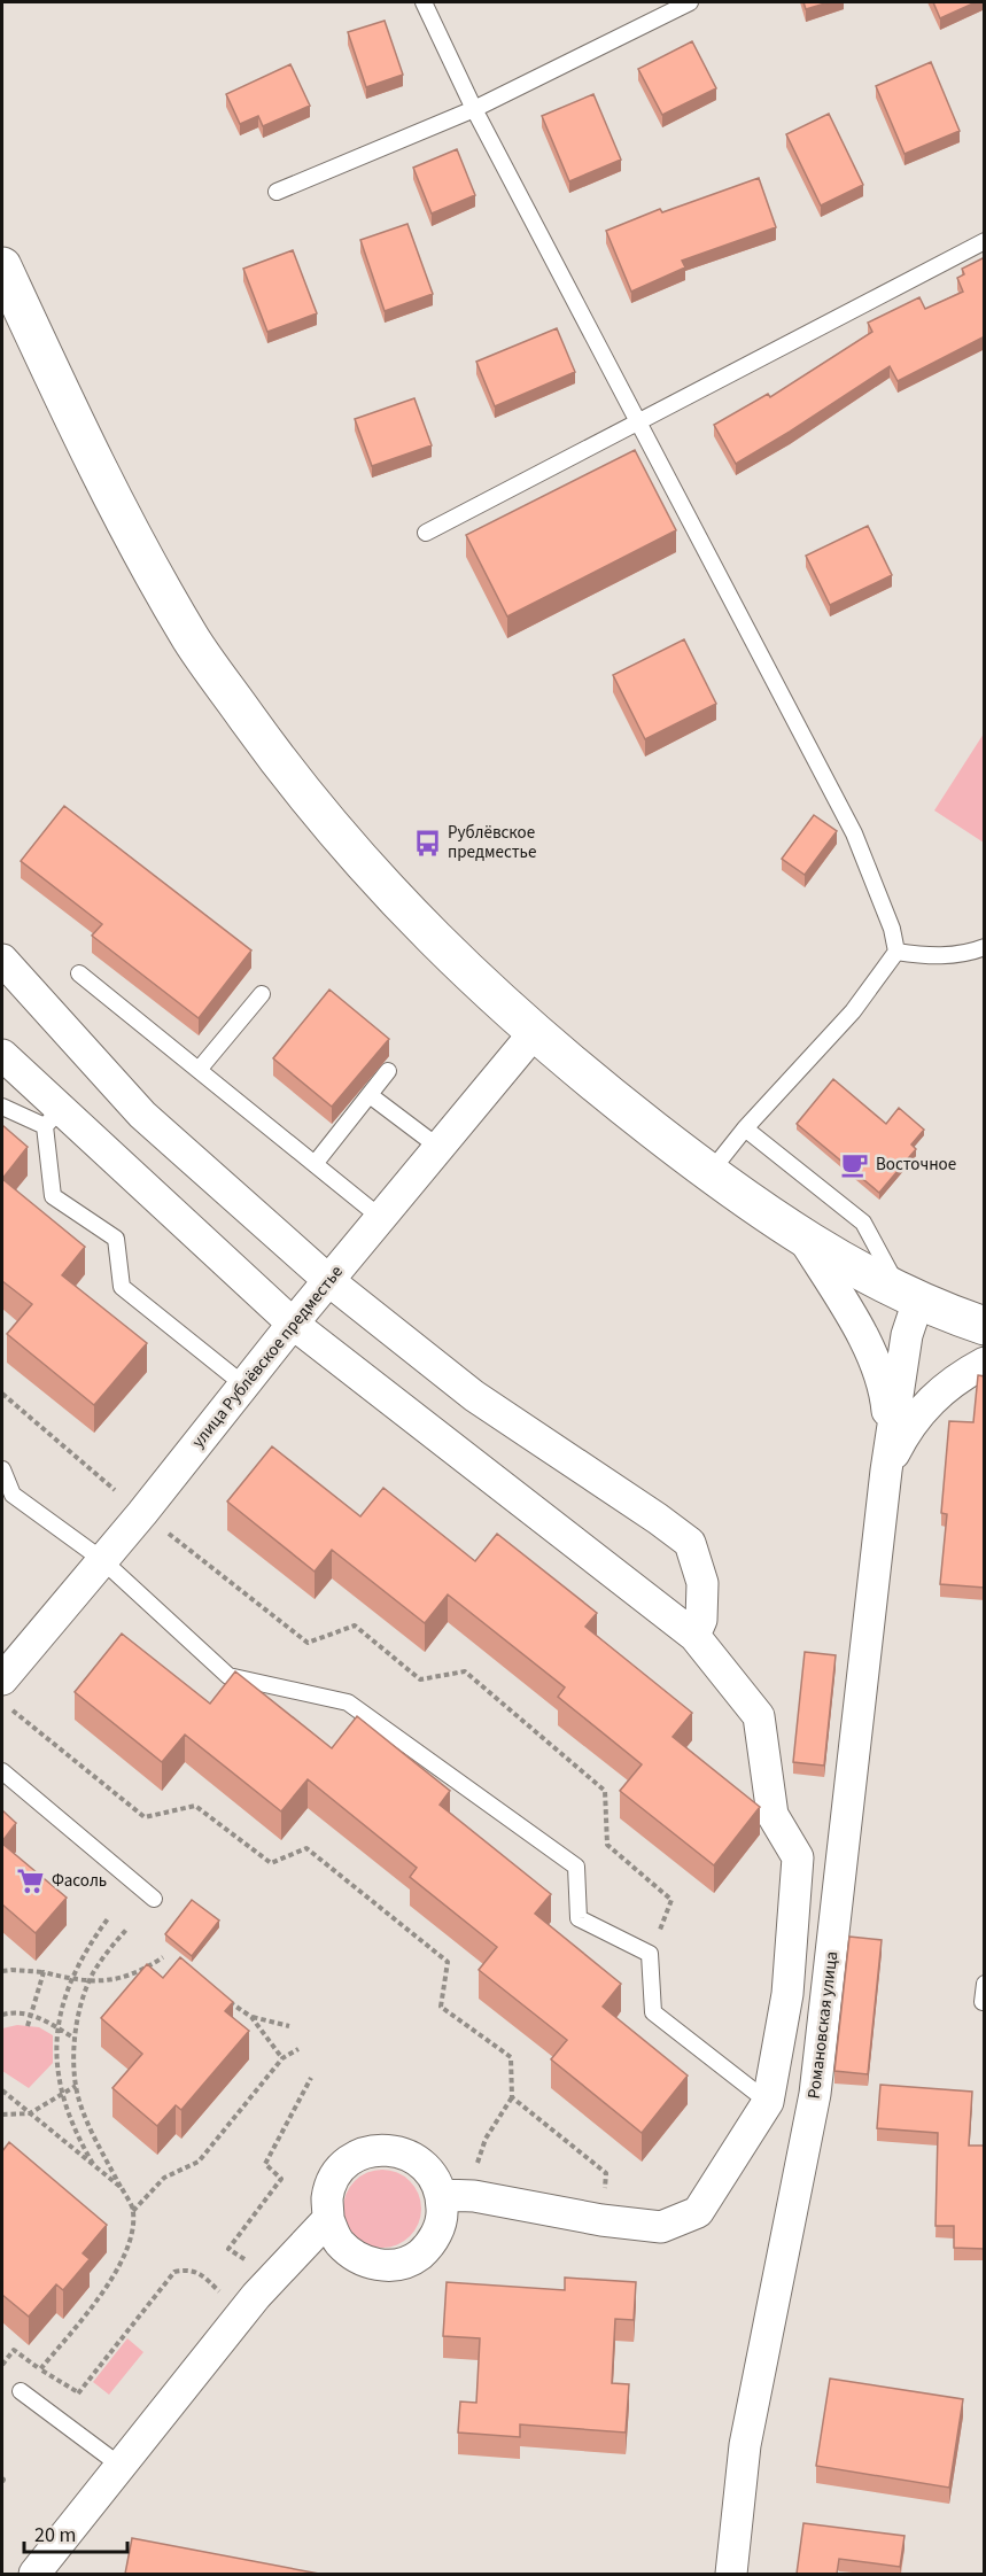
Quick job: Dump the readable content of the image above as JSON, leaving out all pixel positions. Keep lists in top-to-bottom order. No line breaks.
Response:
{"streets":{"street":["улица Рублёвское предместье","Романовская улица"]},"places":{"bus stop":["Рублёвское предместье"],"cafe":["Восточное"],"supermarket":["Фасоль"]},"scale_bar":"20 m"}
